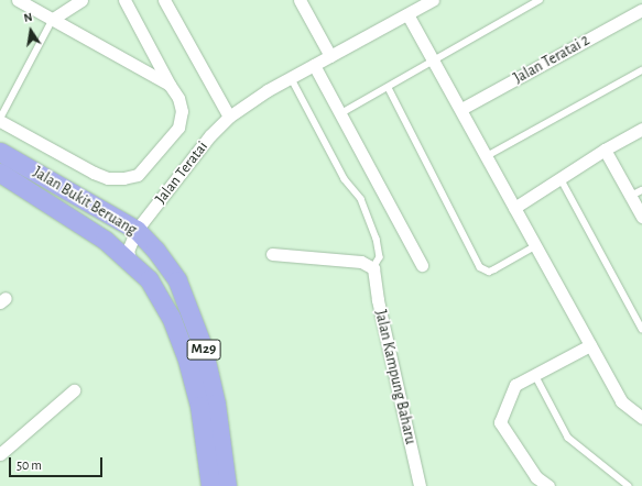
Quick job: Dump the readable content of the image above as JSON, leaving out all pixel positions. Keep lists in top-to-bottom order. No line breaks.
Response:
{"streets":{"main road":["Jalan Bukit Beruang","M29"],"street":["Jalan Teratai 2","Jalan Teratai","Jalan Kampung Baharu"]},"crossings":[["Jalan Teratai","Jalan Bukit Beruang"]],"scale_bar":"50 m","north":"top"}
